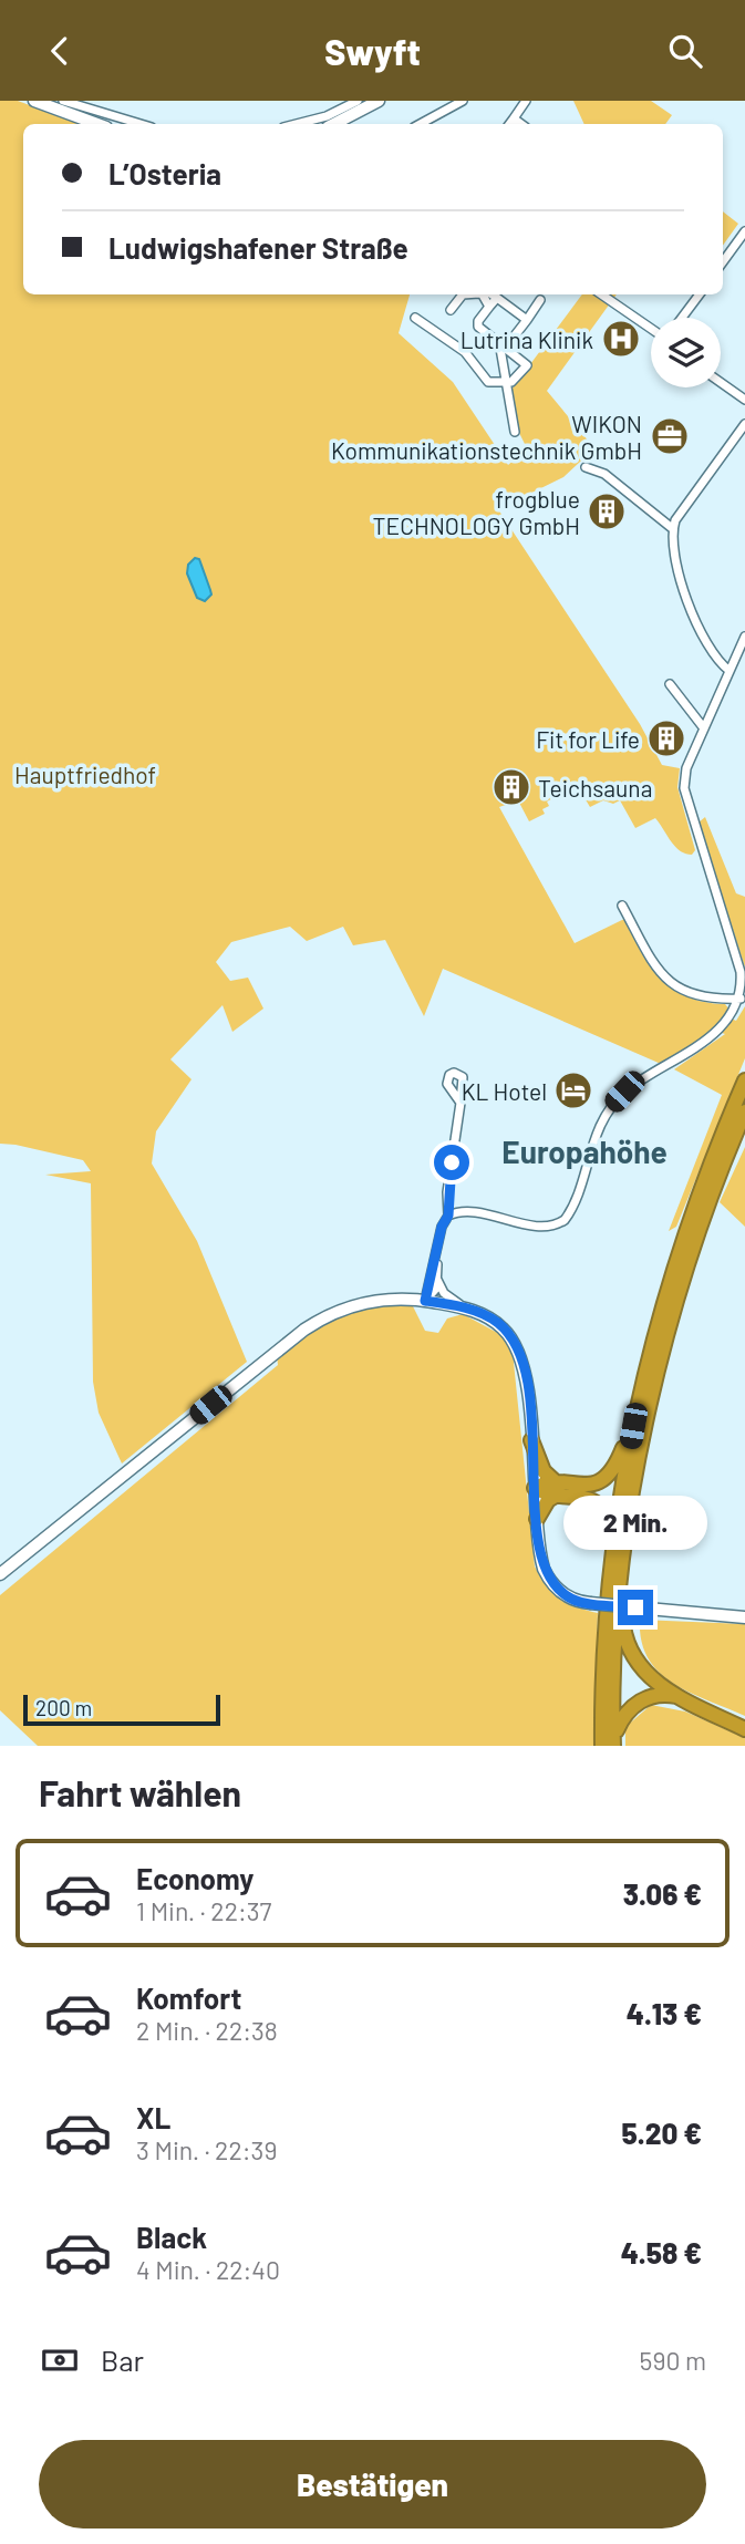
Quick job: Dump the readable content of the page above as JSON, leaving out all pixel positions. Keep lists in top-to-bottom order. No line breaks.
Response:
{"districts":["Europahöhe"],"parks":["Hauptfriedhof"],"places":{"hospital":["Lutrina Klinik"],"office":["WIKON Kommunikationstechnik GmbH"],"building":["frogblue TECHNOLOGY GmbH","Fit for Life","Teichsauna"],"hotel":["KL Hotel"]},"scale_bar":"200 m","page":{"header":"Swyft","banner":["L’Osteria","Ludwigshafener Straße"],"bubble":"2 Min.","scale":"200 m","heading":"Fahrt wählen","list":[{"name":"Economy","note":"1 Min. · 22:37","value":"3.06 €"},{"name":"Komfort","note":"2 Min. · 22:38","value":"4.13 €"},{"name":"XL","note":"3 Min. · 22:39","value":"5.20 €"},{"name":"Black","note":"4 Min. · 22:40","value":"4.58 €"}],"pay":["Bar","590 m"],"buttons":"Bestätigen"}}
